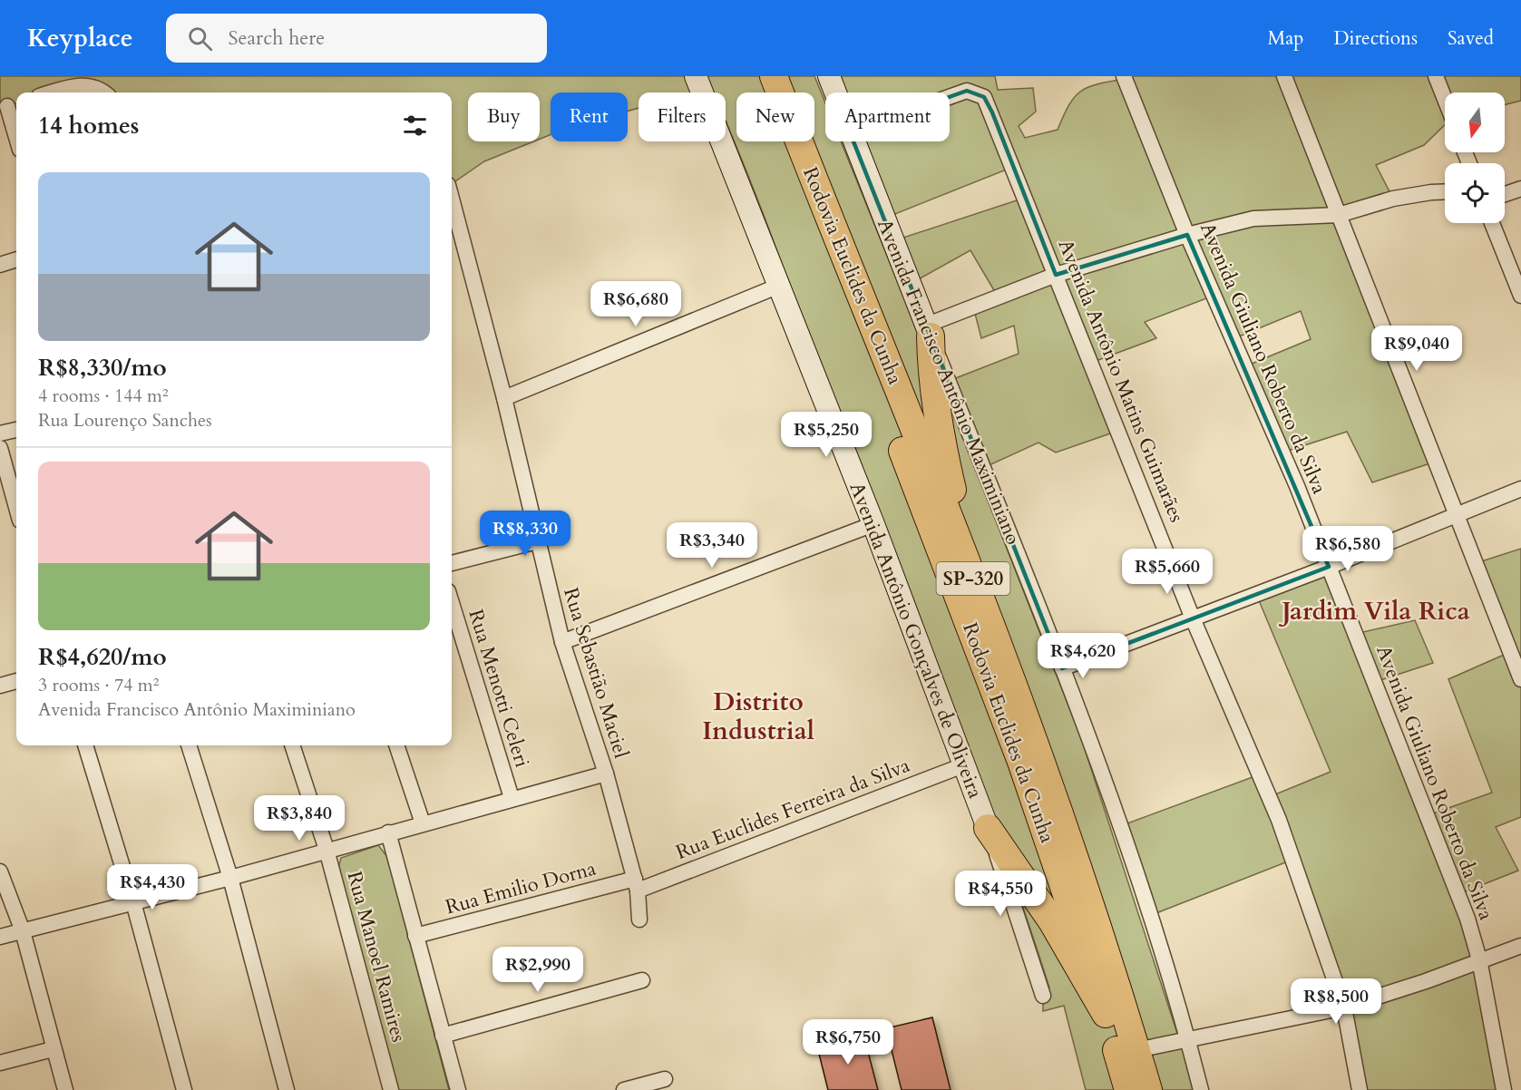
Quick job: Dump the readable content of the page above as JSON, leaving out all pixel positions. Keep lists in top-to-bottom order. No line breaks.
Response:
{"streets":{"highway":["Rodovia Euclides da Cunha","SP-320"],"main road":["Avenida Francisco Antônio Maximiniano","Avenida Antônio Gonçalves de Oliveira"],"street":["Avenida Giuliano Roberto da Silva","Avenida Antônio Matins Guimarães","Rua Sebastião Maciel","Rua Menotti Celeri","Rua Euclides Ferreira da Silva","Rua Emilio Dorna","Rua Manoel Ramires"]},"crossings":[["Avenida Antônio Gonçalves de Oliveira","Rua Euclides Ferreira da Silva"],["Rua Sebastião Maciel","Rua Euclides Ferreira da Silva"],["Rua Sebastião Maciel","Rua Emilio Dorna"],["Rua Euclides Ferreira da Silva","Rua Emilio Dorna"]],"districts":["Jardim Vila Rica","Distrito Industrial"],"north":"bottom","page":{"header":"Keyplace","search":"Search here","nav":["Map","Directions","Saved"],"chip":["Buy","Rent","Filters","New","Apartment"],"heading":"14 homes","list":[{"name":"R$8,330/mo","note":"4 rooms · 144 m² · Rua Lourenço Sanches"},{"name":"R$4,620/mo","note":"3 rooms · 74 m² · Avenida Francisco Antônio Maximiniano"}],"price":["R$6,680","R$9,040","R$5,250","R$8,330","R$3,340","R$6,580","R$5,660","R$4,620","R$3,840","R$4,430","R$4,550","R$2,990","R$8,500","R$6,750"]}}
